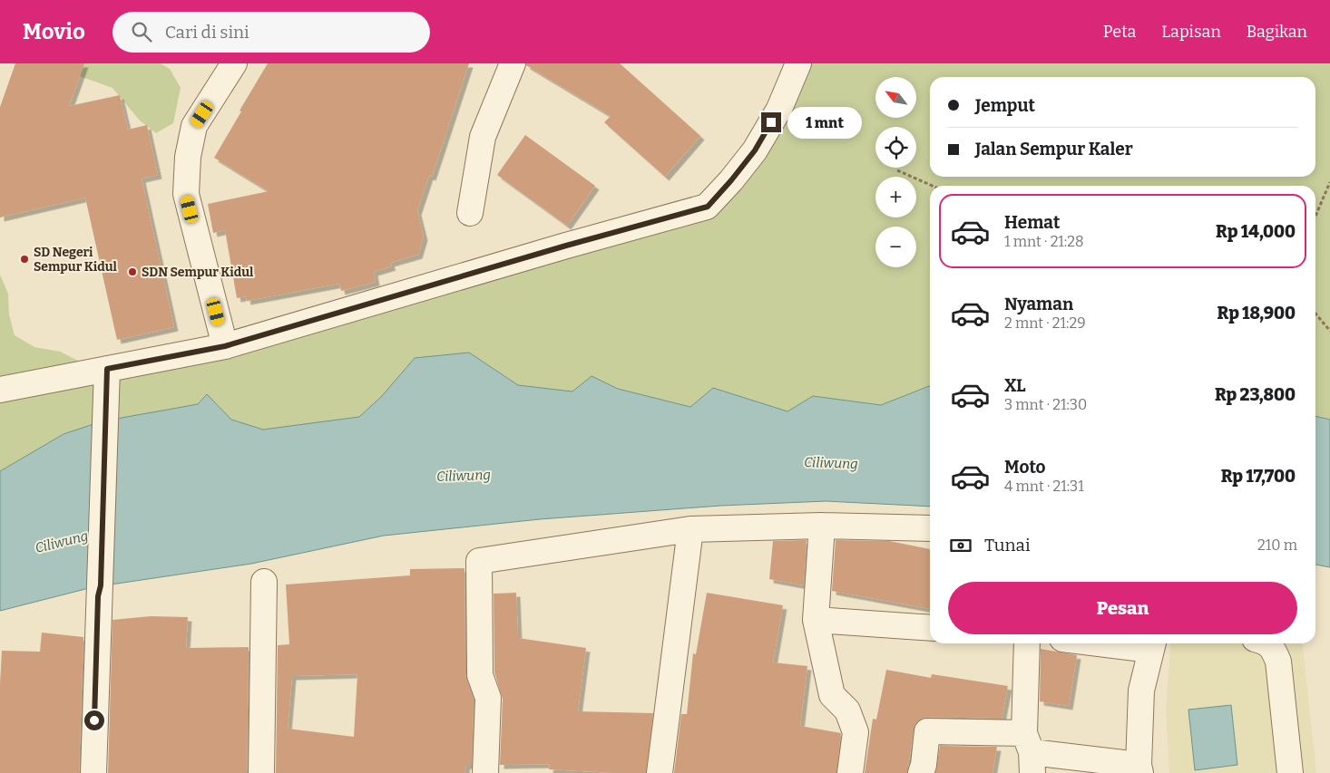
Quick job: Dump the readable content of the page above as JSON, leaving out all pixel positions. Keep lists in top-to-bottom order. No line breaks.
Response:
{"water":["Ciliwung"],"places":["SD Negeri Sempur Kidul","SDN Sempur Kidul"],"north":"top left","page":{"header":"Movio","search":"Cari di sini","nav":["Peta","Lapisan","Bagikan"],"map_buttons":["+","−"],"banner":["Jemput","Jalan Sempur Kaler"],"bubble":"1 mnt","list":[{"name":"Hemat","note":"1 mnt · 21:28","value":"Rp 14,000"},{"name":"Nyaman","note":"2 mnt · 21:29","value":"Rp 18,900"},{"name":"XL","note":"3 mnt · 21:30","value":"Rp 23,800"},{"name":"Moto","note":"4 mnt · 21:31","value":"Rp 17,700"}],"pay":["Tunai","210 m"],"buttons":"Pesan"}}
